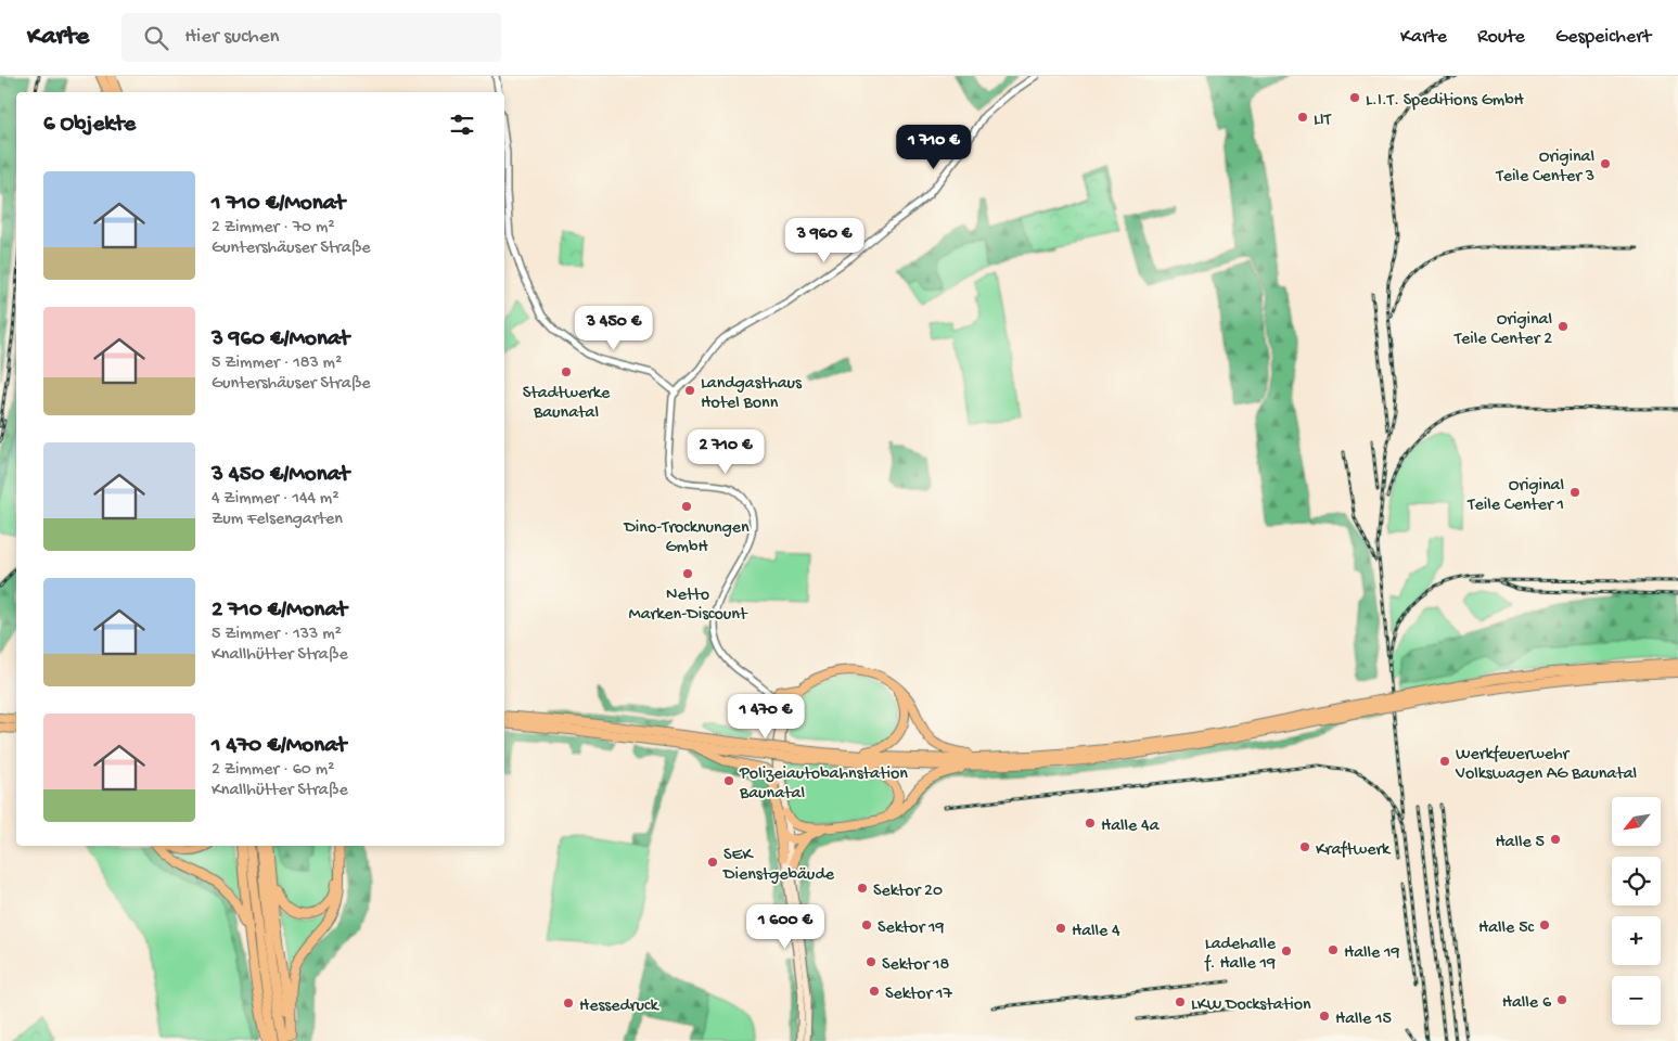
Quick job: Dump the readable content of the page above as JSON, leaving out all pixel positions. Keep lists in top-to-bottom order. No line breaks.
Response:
{"places":["L.I.T. Speditions GmbH","LIT","Original Teile Center 3","Original Teile Center 2","Stadtwerke Baunatal","Landgasthaus Hotel Bonn","Original Teile Center 1","Dino-Trocknungen GmbH","Netto Marken-Discount","Werkfeuerwehr Volkswagen AG Baunatal","Polizeiautobahnstation Baunatal","Halle 4a","Halle 5","Kraftwerk","SEK Dienstgebäude","Sektor 20","Sektor 19","Halle 5c","Halle 4","Halle 19","Ladehalle f. Halle 19","Sektor 18","Sektor 17","Halle 6","LKW Dockstation","Hessedruck","Halle 15"],"north":"bottom left","page":{"header":"Karte","search":"Hier suchen","nav":["Karte","Route","Gespeichert"],"heading":"6 Objekte","price":["1 710 €","3 960 €","3 450 €","2 710 €","1 470 €","1 600 €"],"list":[{"name":"1 710 €/Monat","note":"2 Zimmer · 70 m² · Guntershäuser Straße"},{"name":"3 960 €/Monat","note":"5 Zimmer · 183 m² · Guntershäuser Straße"},{"name":"3 450 €/Monat","note":"4 Zimmer · 144 m² · Zum Felsengarten"},{"name":"2 710 €/Monat","note":"5 Zimmer · 133 m² · Knallhütter Straße"},{"name":"1 470 €/Monat","note":"2 Zimmer · 60 m² · Knallhütter Straße"}],"map_buttons":["+","−"]}}
